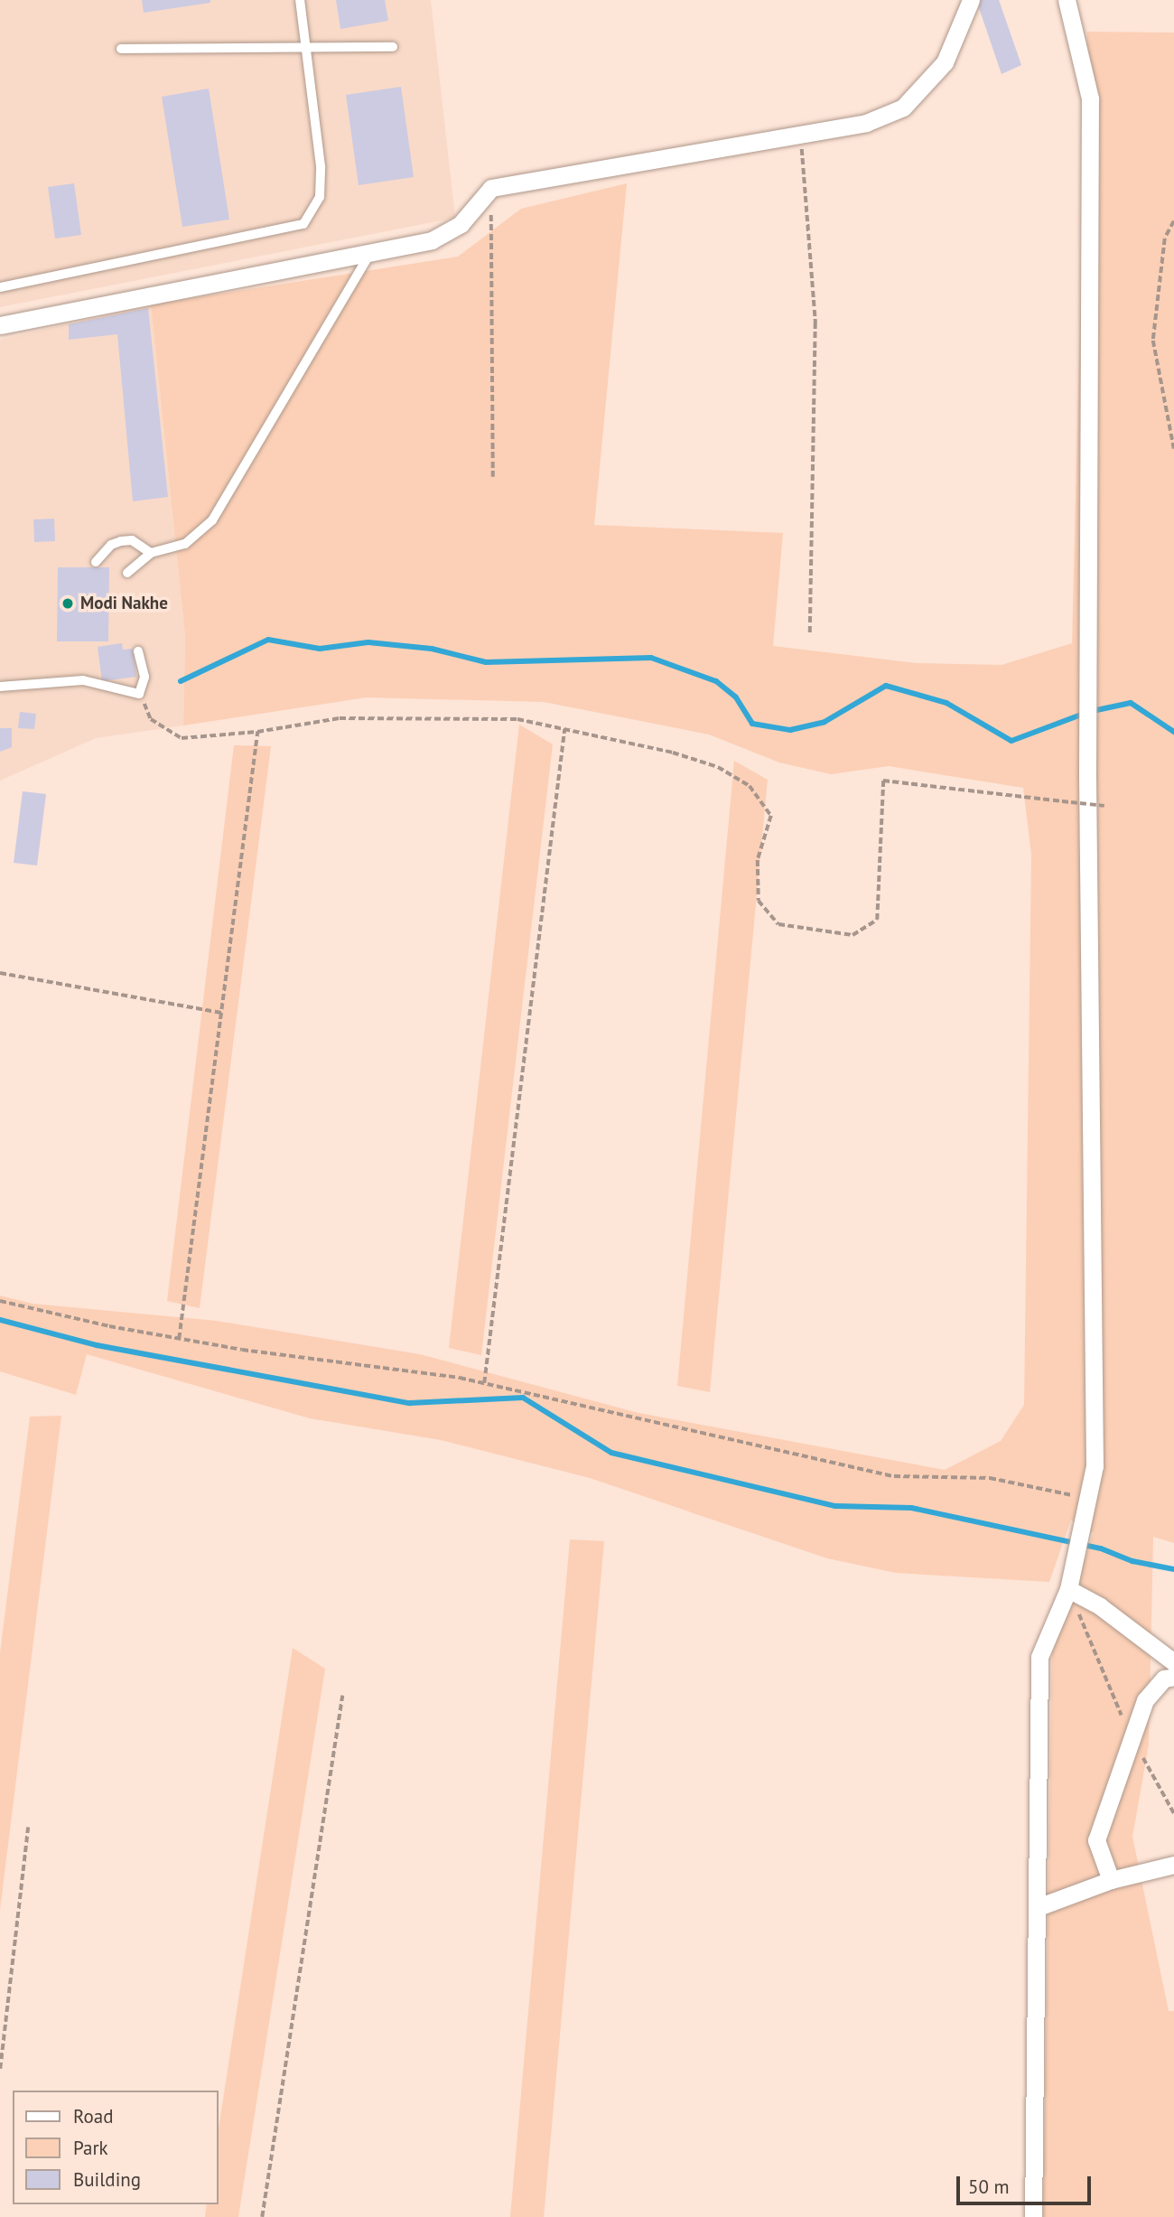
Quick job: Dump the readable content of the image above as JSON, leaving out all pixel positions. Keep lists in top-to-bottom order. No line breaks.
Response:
{"places":["Modi Nakhe"],"legend":["Road","Park","Building"],"scale_bar":"50 m"}
